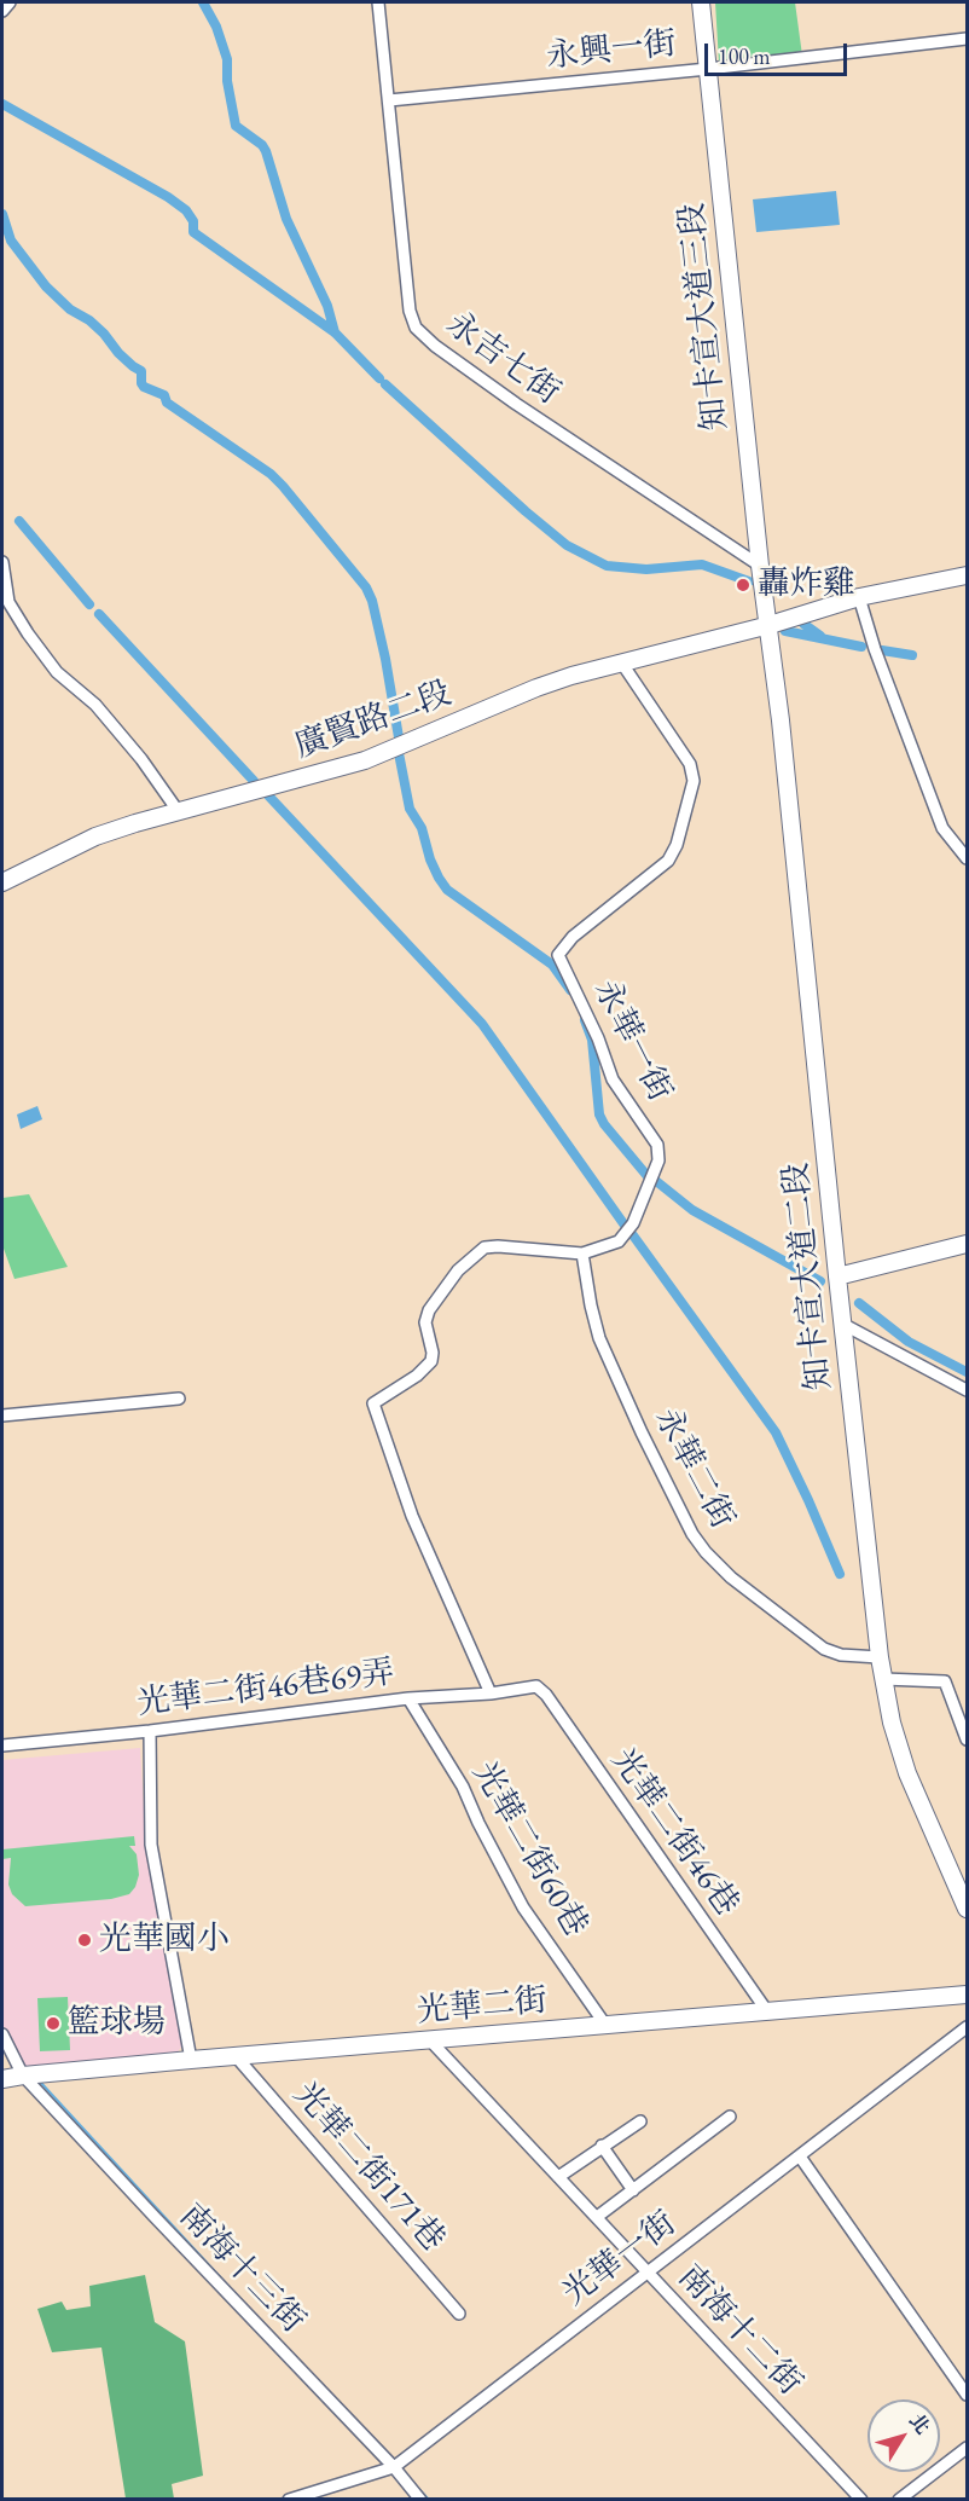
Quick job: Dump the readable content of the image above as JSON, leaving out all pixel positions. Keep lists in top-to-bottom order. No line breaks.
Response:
{"streets":{"street":["永興一街","知卡宣大道三段","永吉七街","廣賢路二段","永華一街","知卡宣大道二段","永華二街","光華二街46巷69弄","光華二街46巷","光華二街60巷","光華二街","光華二街171巷","光華一街","南海十三街","南海十二街"]},"crossings":[["永興一街","知卡宣大道三段"],["永興一街","永吉七街"],["知卡宣大道三段","永吉七街"],["知卡宣大道三段","廣賢路二段"],["知卡宣大道三段","知卡宣大道二段"],["廣賢路二段","永華一街"],["廣賢路二段","知卡宣大道二段"],["永華一街","永華二街"],["永華一街","光華二街46巷69弄"],["知卡宣大道二段","永華二街"],["光華二街46巷69弄","光華二街46巷"],["光華二街46巷69弄","光華二街60巷"],["光華二街46巷","光華二街"],["光華二街60巷","光華二街"],["光華二街","光華二街171巷"],["光華二街","南海十三街"],["光華二街","南海十二街"],["光華一街","南海十三街"],["光華一街","南海十二街"]],"places":["轟炸雞","光華國小","籃球場"],"scale_bar":"100 m","north":"top right"}
